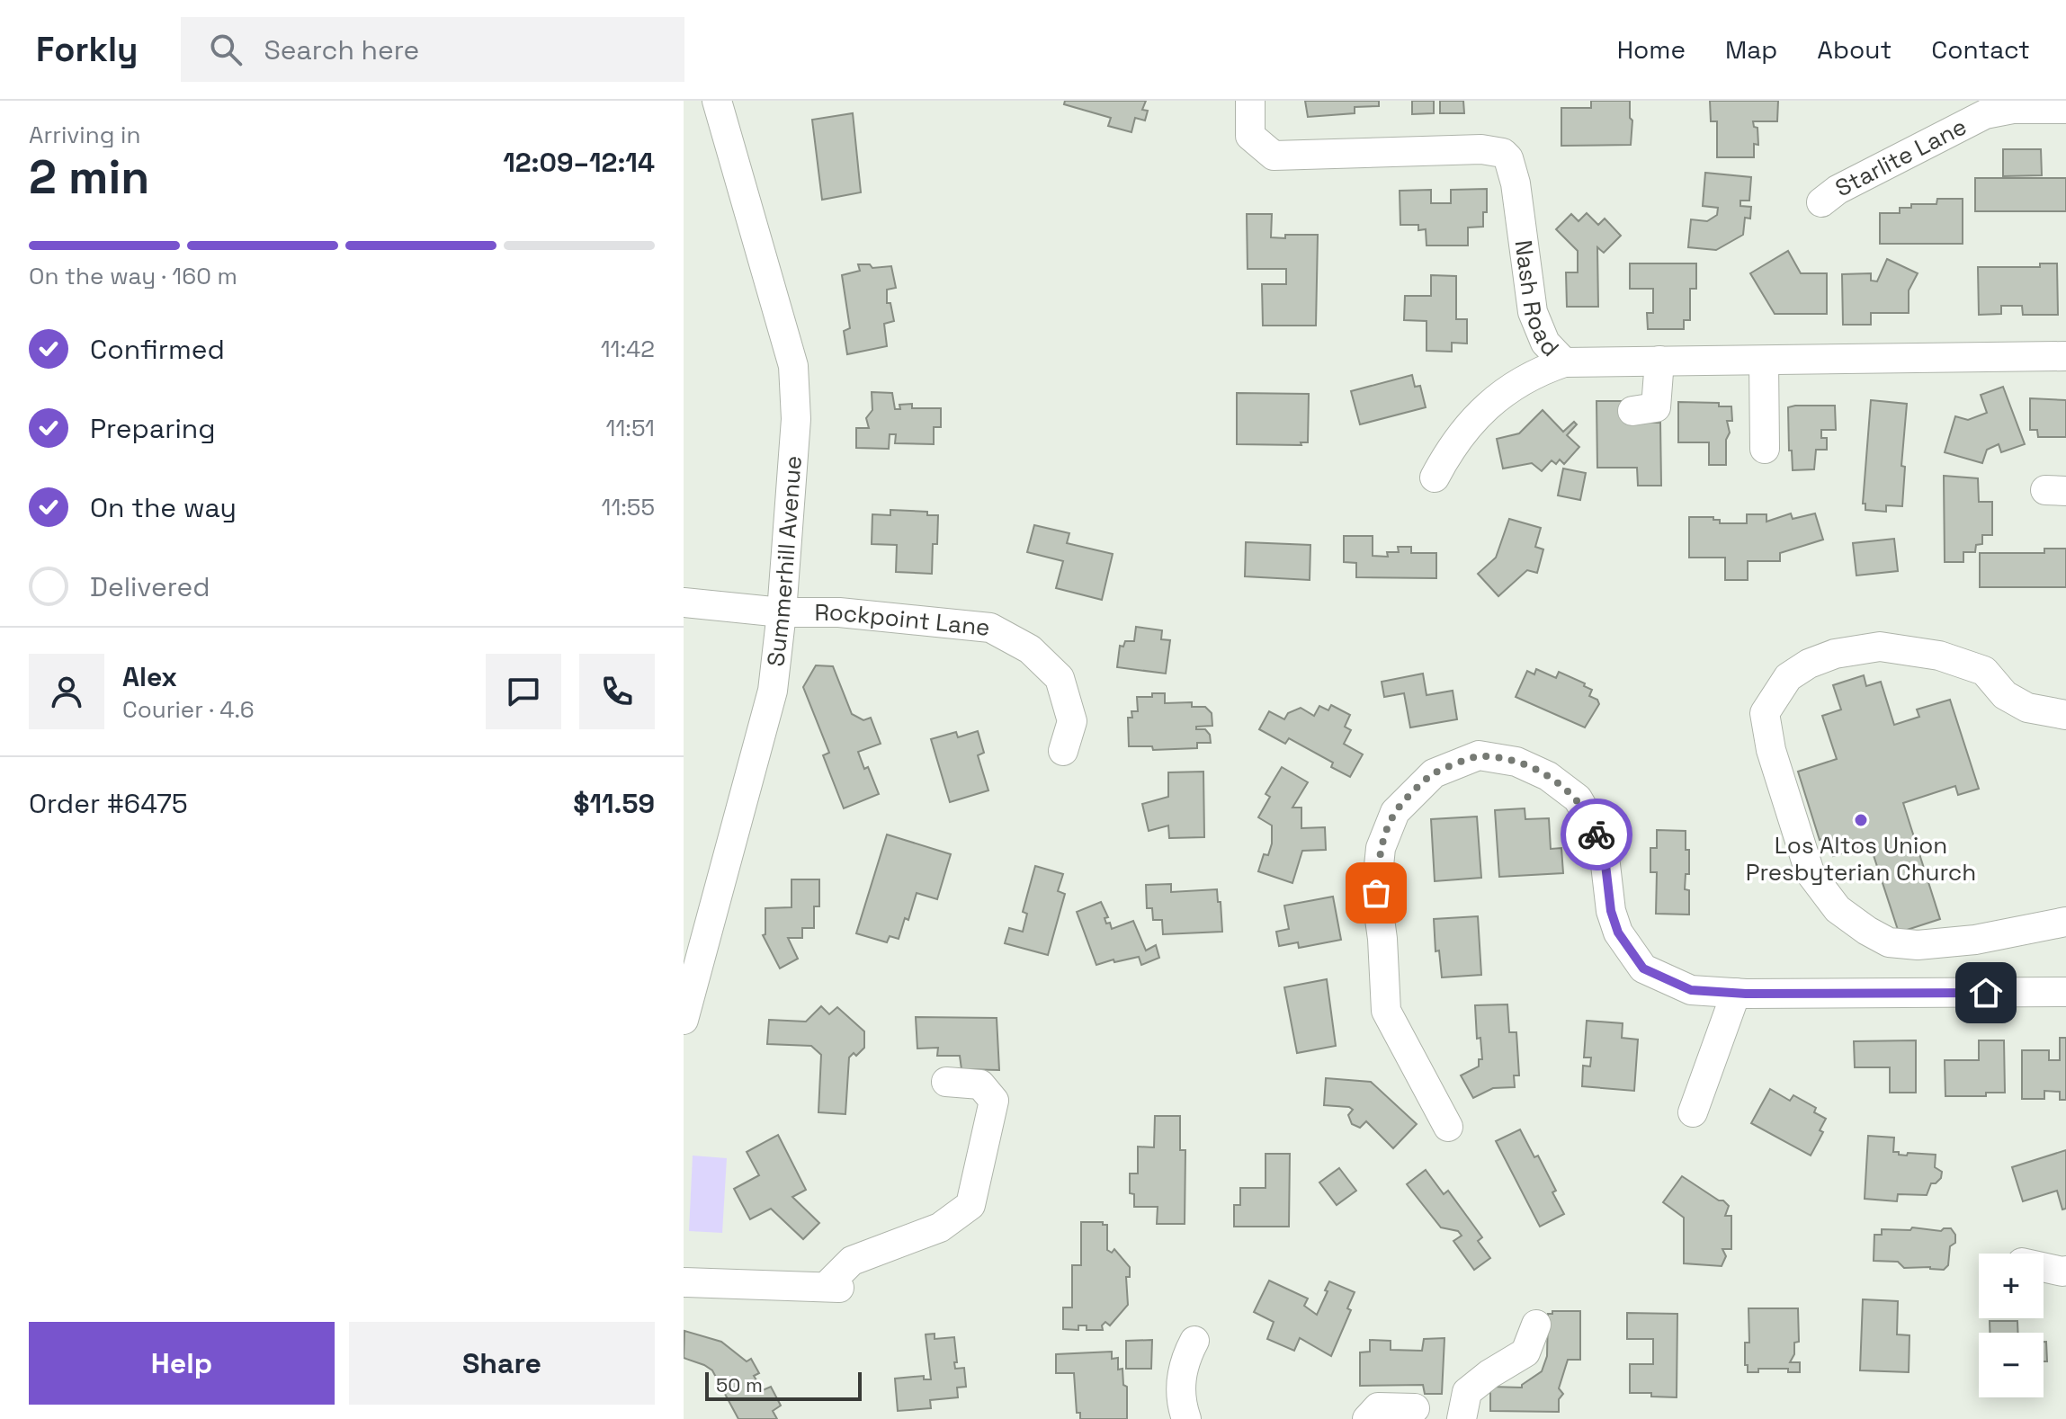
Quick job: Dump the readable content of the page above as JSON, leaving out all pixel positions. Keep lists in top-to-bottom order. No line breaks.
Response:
{"streets":{"street":["Starlite Lane","Nash Road","Summerhill Avenue","Rockpoint Lane"]},"crossings":[["Summerhill Avenue","Rockpoint Lane"]],"places":["Los Altos Union Presbyterian Church"],"scale_bar":"50 m","page":{"header":"Forkly","search":"Search here","nav":["Home","Map","About","Contact"],"heading":["2 min","Arriving in","12:09–12:14"],"panel":["Alex","Courier · 4.6","Order #6475","$11.59"],"bar":"On the way · 160 m","list":[["Confirmed","11:42"],["Preparing","11:51"],["On the way","11:55"],"Delivered"],"map_buttons":["+","−"],"buttons":["Help","Share"],"scale":"50 m"}}
